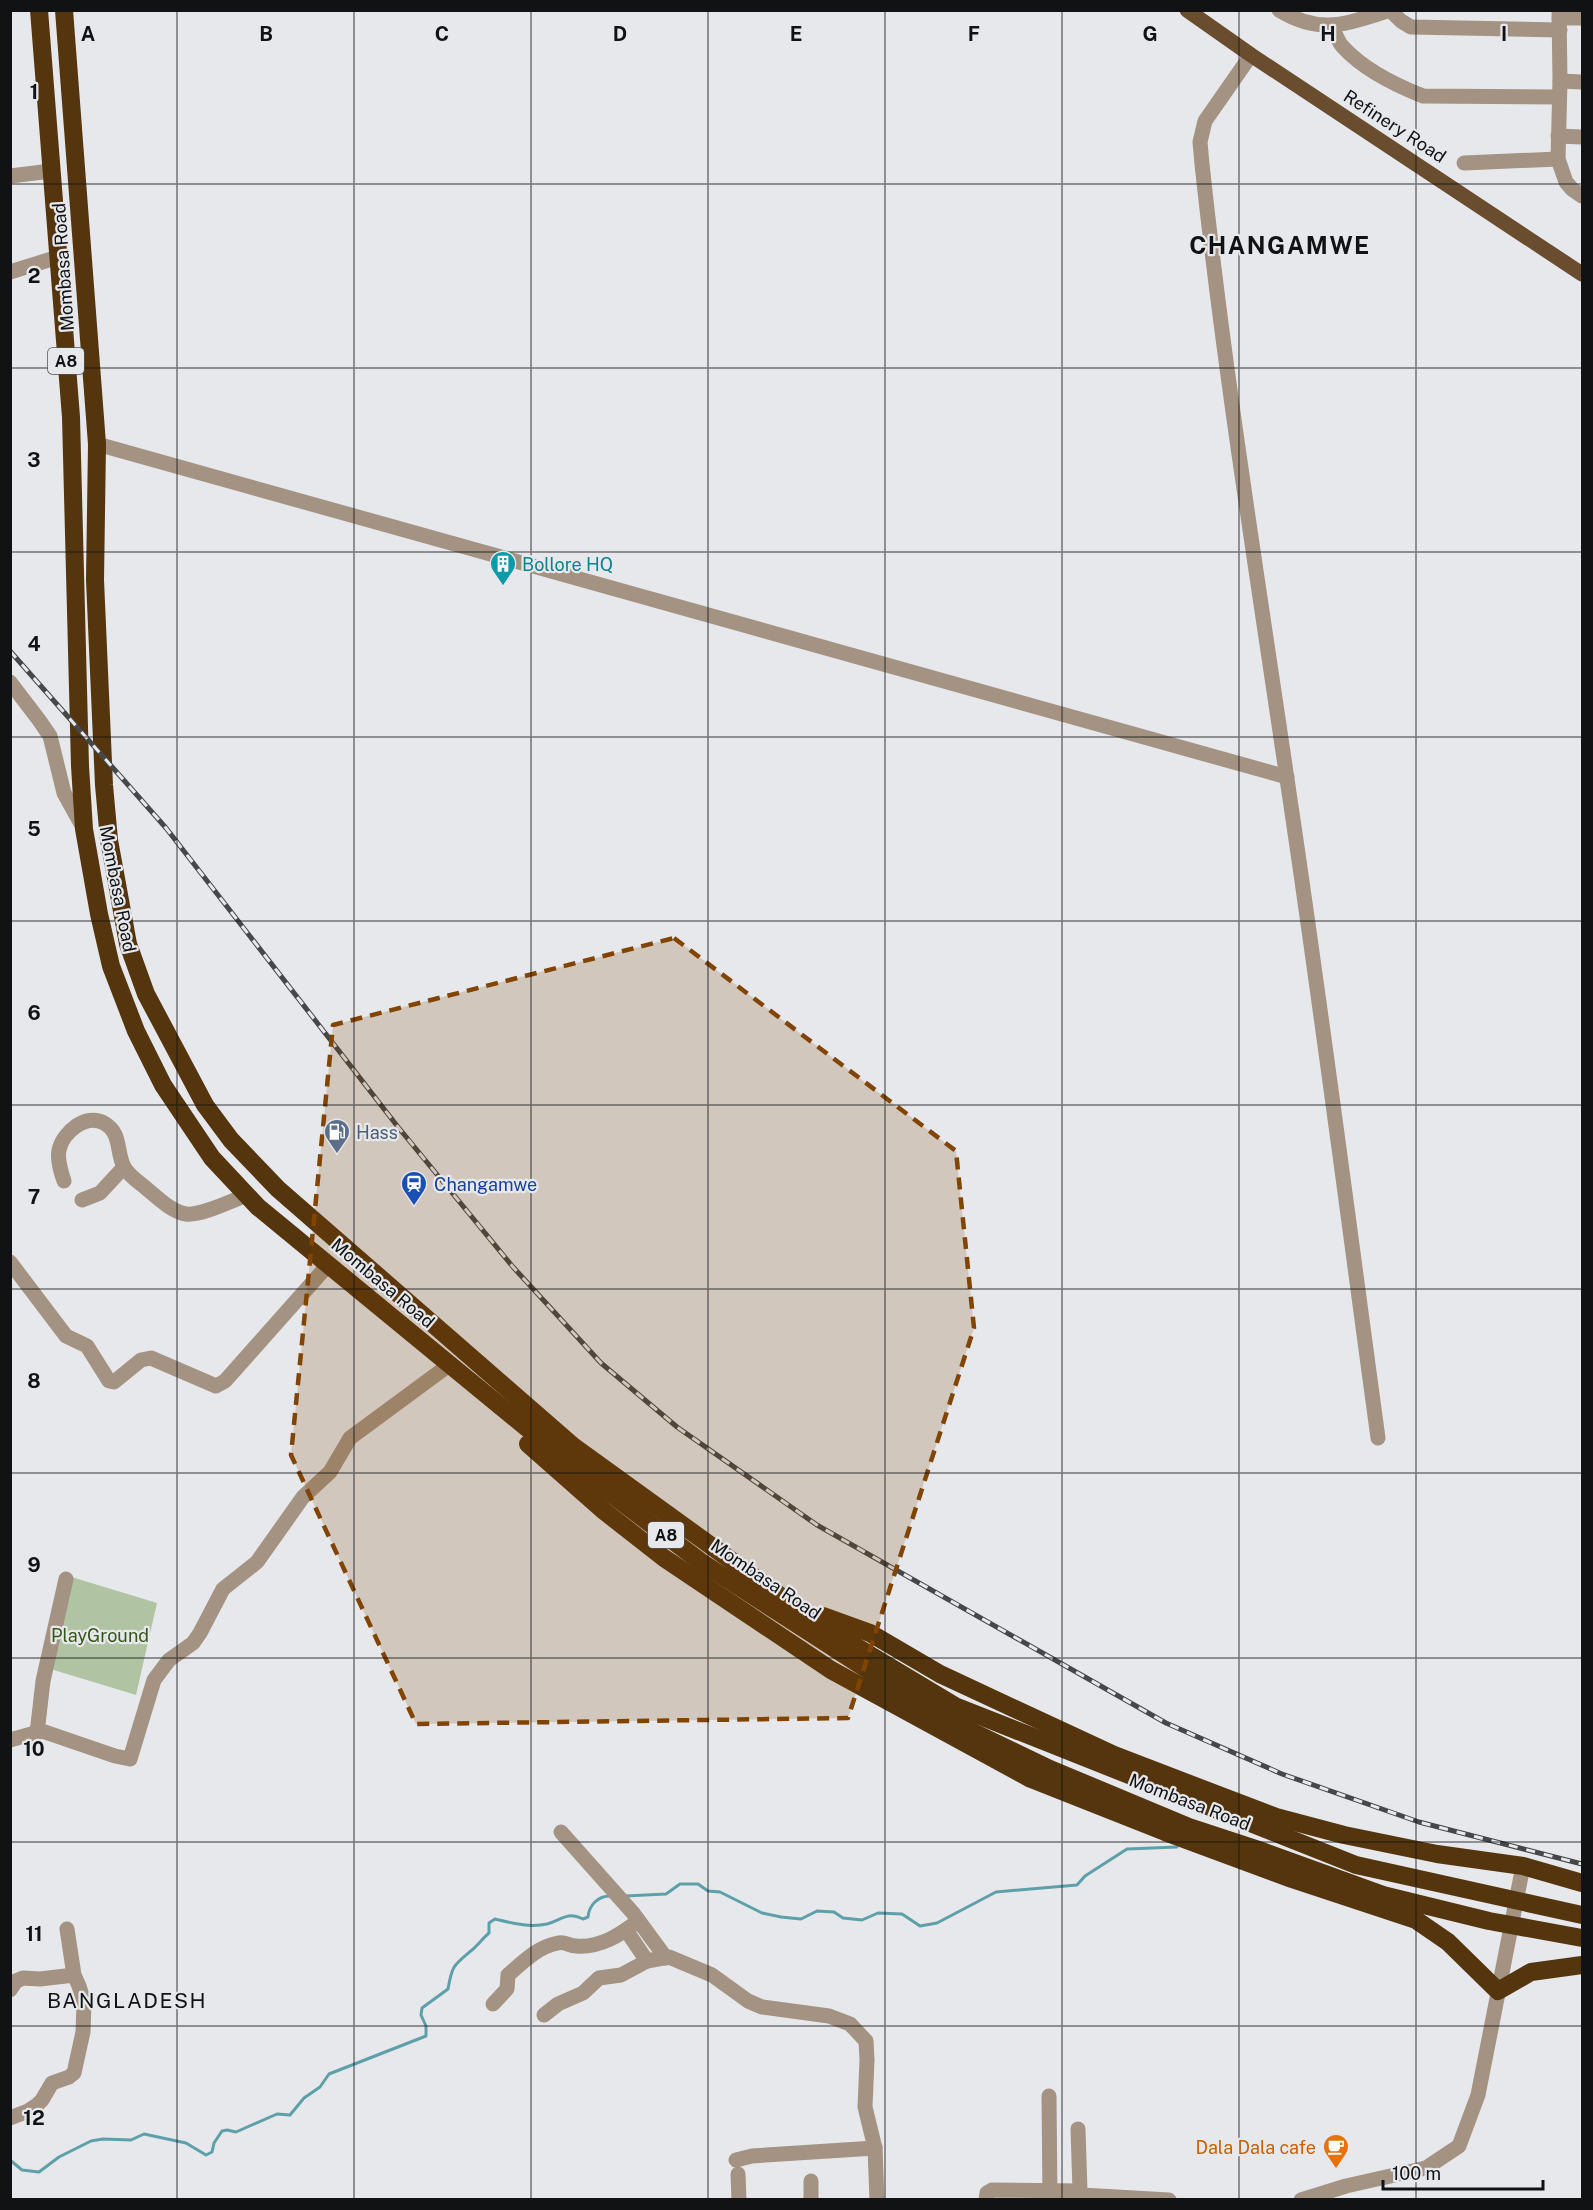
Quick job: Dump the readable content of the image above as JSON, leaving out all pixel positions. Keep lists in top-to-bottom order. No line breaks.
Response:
{"streets":{"highway":["Mombasa Road","A8"],"main road":["Refinery Road"]},"districts":["CHANGAMWE","BANGLADESH"],"parks":["PlayGround"],"places":{"building":["Bollore HQ"],"fuel station":["Hass"],"station":["Changamwe"],"cafe":["Dala Dala cafe"]},"scale_bar":"100 m","grid":{"columns":["A","B","C","D","E","F","G","H","I"],"rows":["1","2","3","4","5","6","7","8","9","10","11","12"]}}
